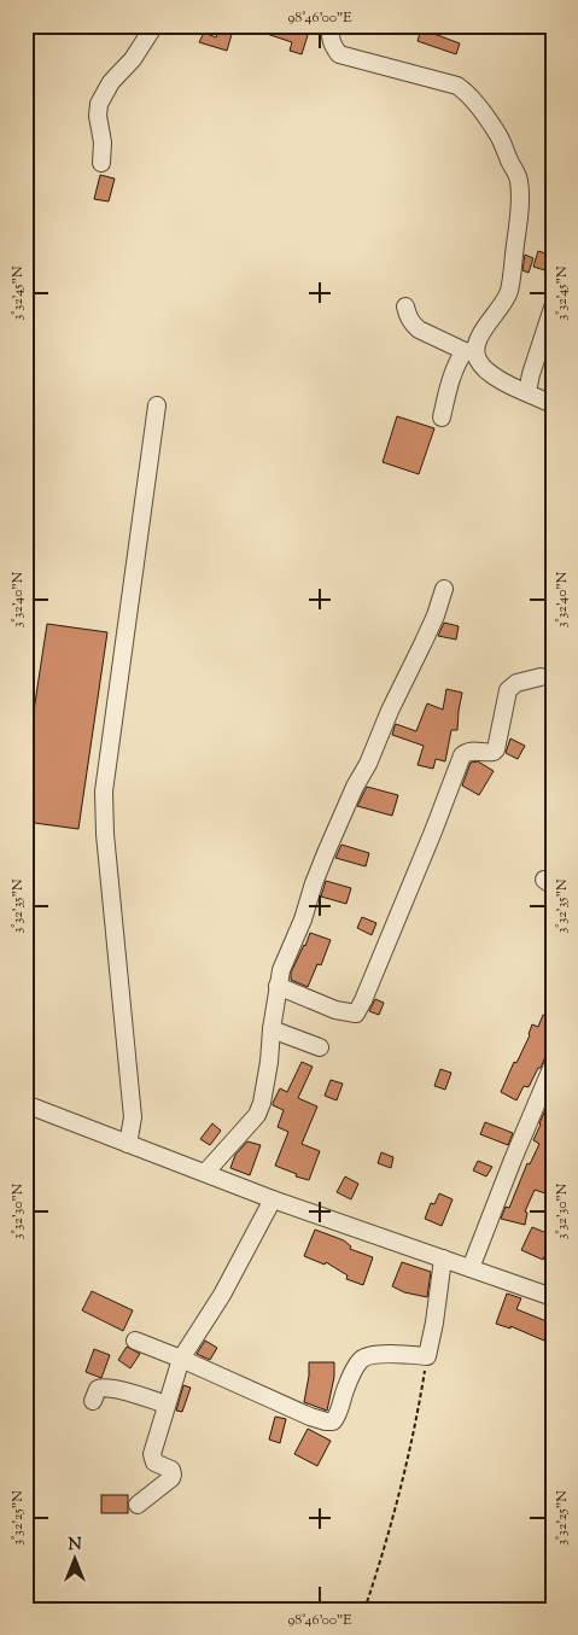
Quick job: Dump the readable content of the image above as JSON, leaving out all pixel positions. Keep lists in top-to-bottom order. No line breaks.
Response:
{"north":"top","coordinates":["98°46'00\"E","3°32'45\"N","3°32'40\"N","3°32'35\"N","3°32'30\"N","3°32'25\"N"]}
